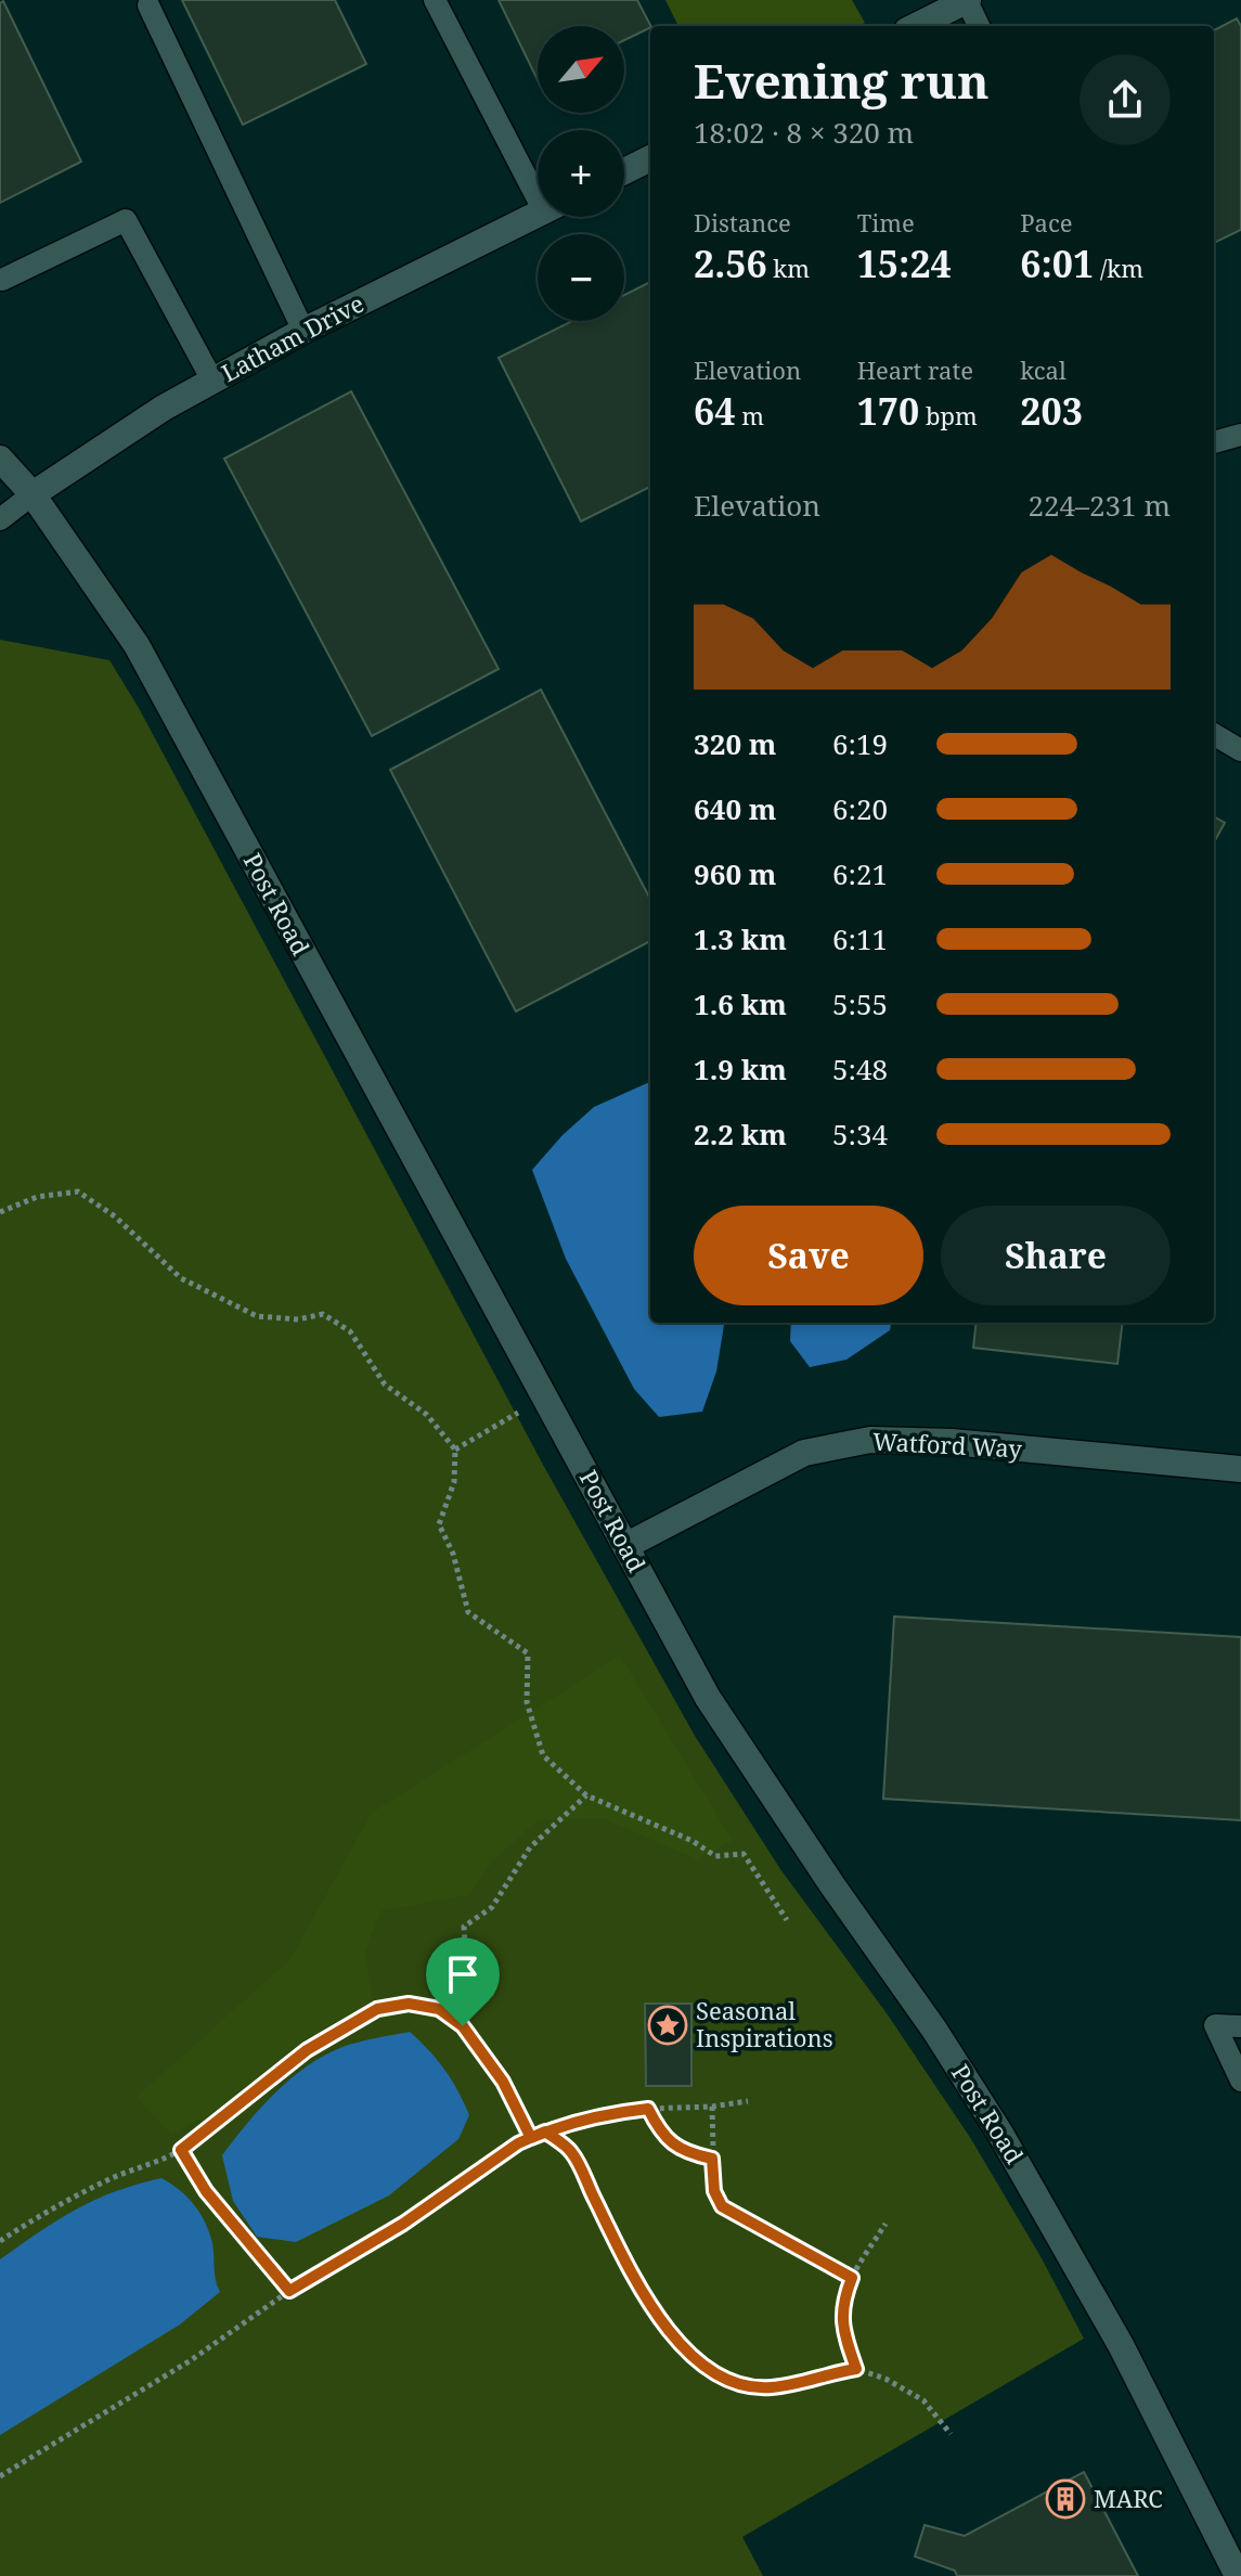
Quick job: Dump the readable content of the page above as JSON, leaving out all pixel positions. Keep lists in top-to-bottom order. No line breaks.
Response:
{"streets":{"street":["Latham Drive","Post Road","Watford Way"]},"crossings":[["Latham Drive","Post Road"],["Post Road","Watford Way"]],"places":{"place":["Seasonal Inspirations"],"building":["MARC"]},"north":"top right","page":{"map_buttons":["+","−"],"heading":["Evening run","18:02 · 8 × 320 m"],"stats":[["Distance","2.56 km"],["Time","15:24"],["Pace","6:01 /km"],["Elevation","64 m"],["Heart rate","170 bpm"],["kcal","203"]],"chart":["Elevation","224–231 m"],"list":[{"name":"320 m","note":"6:19"},{"name":"640 m","note":"6:20"},{"name":"960 m","note":"6:21"},{"name":"1.3 km","note":"6:11"},{"name":"1.6 km","note":"5:55"},{"name":"1.9 km","note":"5:48"},{"name":"2.2 km","note":"5:34"}],"buttons":["Save","Share"]}}
